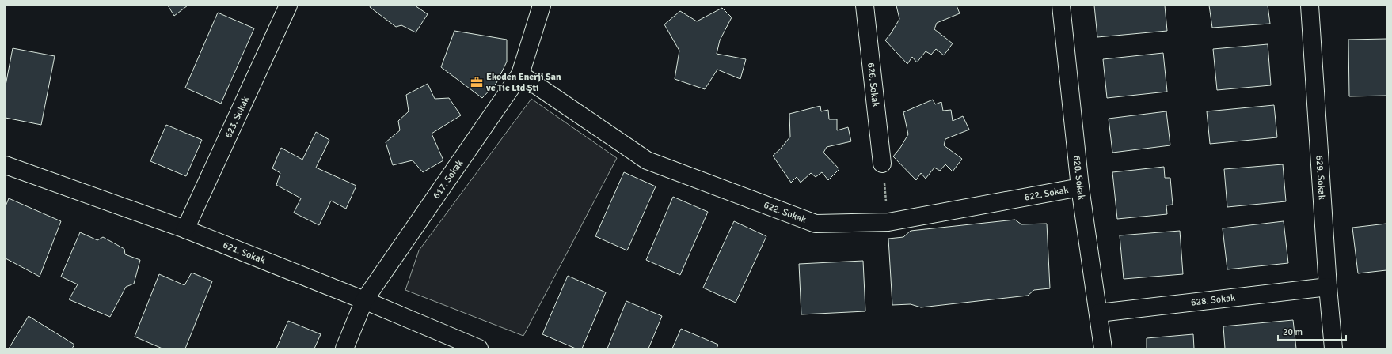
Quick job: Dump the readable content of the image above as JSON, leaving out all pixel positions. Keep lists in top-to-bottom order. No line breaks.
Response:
{"streets":{"street":["626. Sokak","623. Sokak","620. Sokak","629. Sokak","617. Sokak","622. Sokak","621. Sokak","628. Sokak"]},"crossings":[["623. Sokak","621. Sokak"],["620. Sokak","622. Sokak"],["620. Sokak","628. Sokak"],["629. Sokak","628. Sokak"],["617. Sokak","622. Sokak"],["617. Sokak","621. Sokak"]],"places":{"office":["Ekoden Enerji San ve Tic Ltd Şti"]},"scale_bar":"20 m"}
